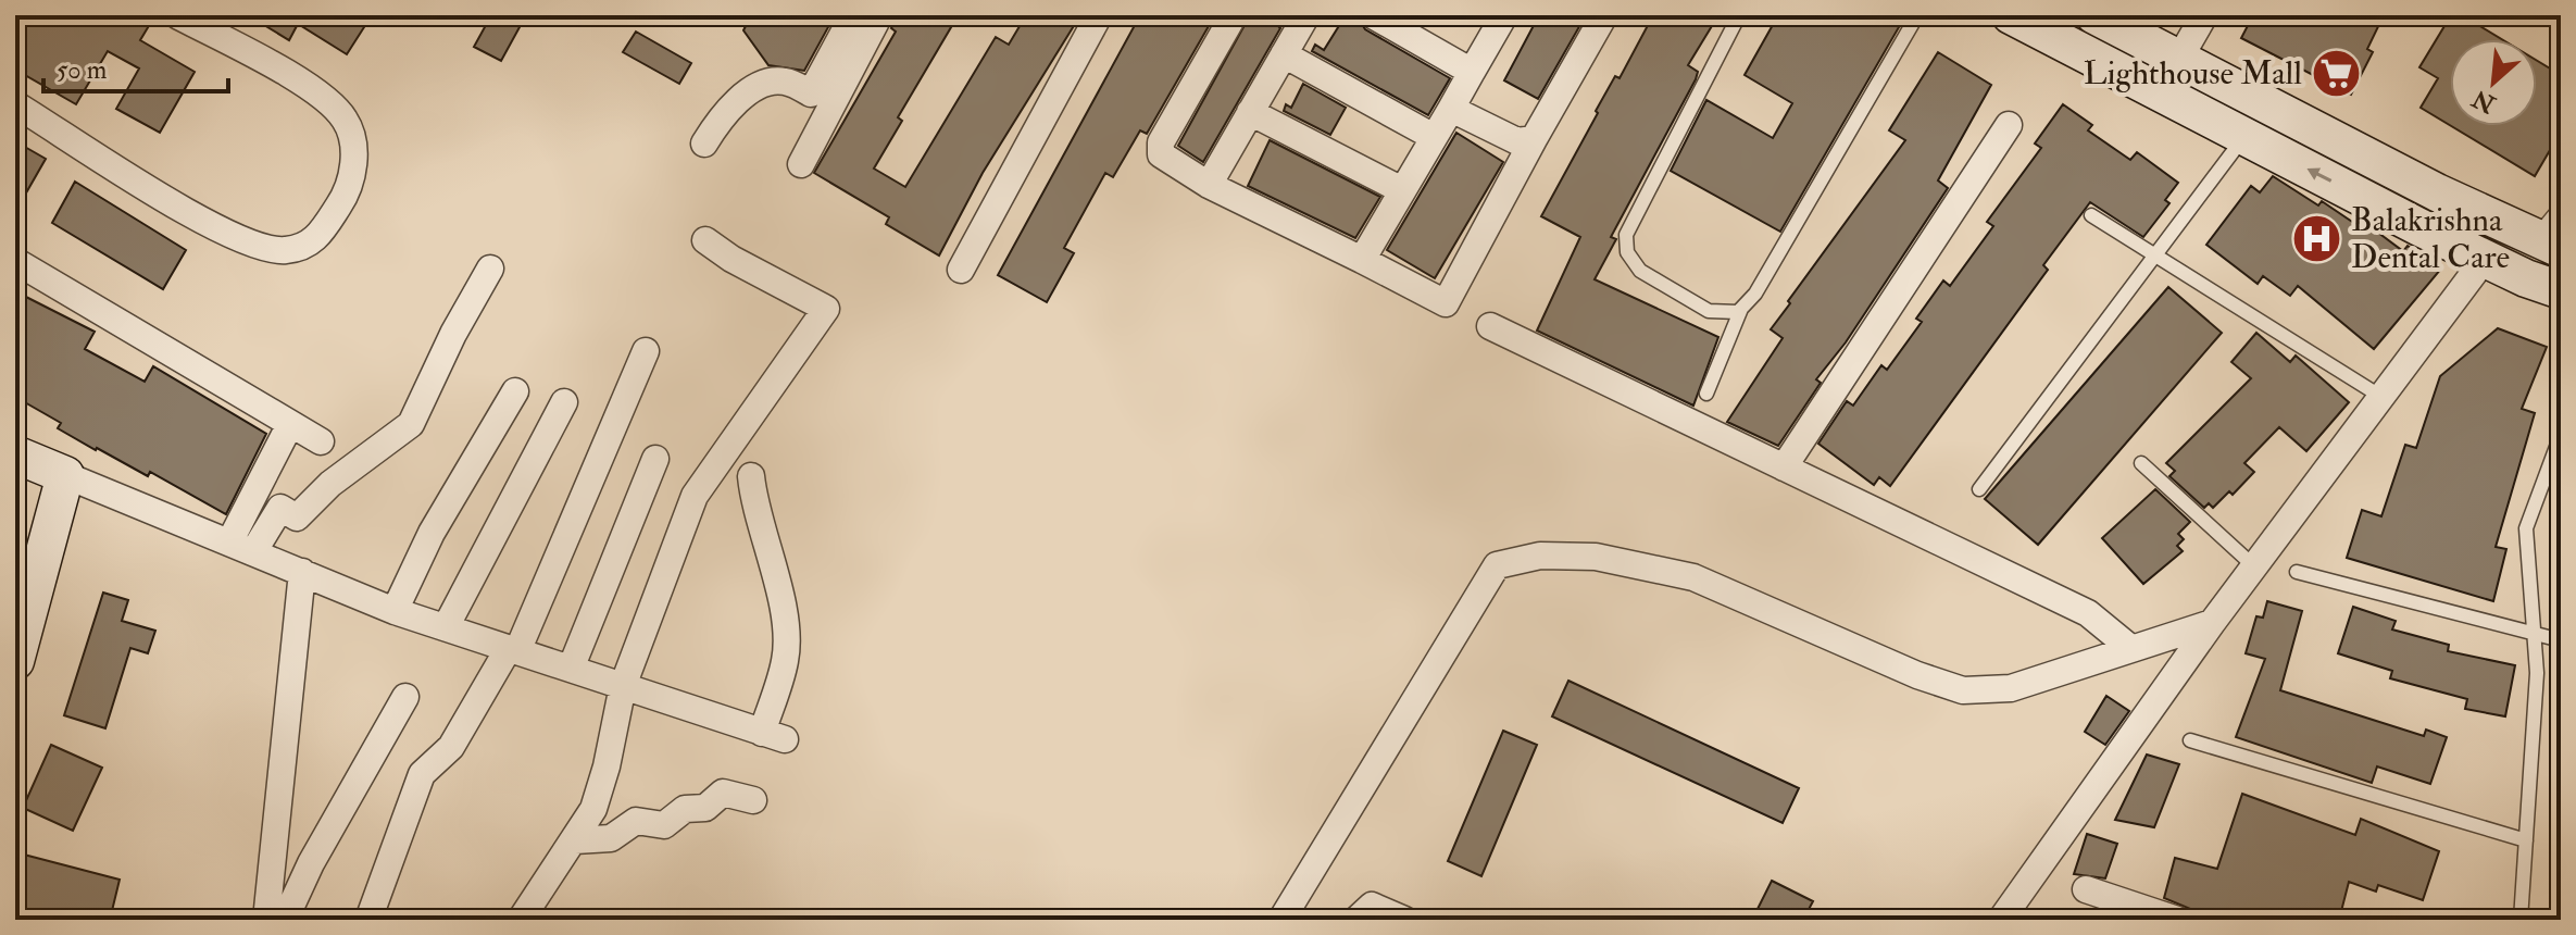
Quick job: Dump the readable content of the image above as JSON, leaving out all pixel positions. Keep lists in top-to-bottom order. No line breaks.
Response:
{"places":{"supermarket":["Lighthouse Mall"],"hospital":["Balakrishna Dental Care"]},"scale_bar":"50 m","north":"bottom left"}
